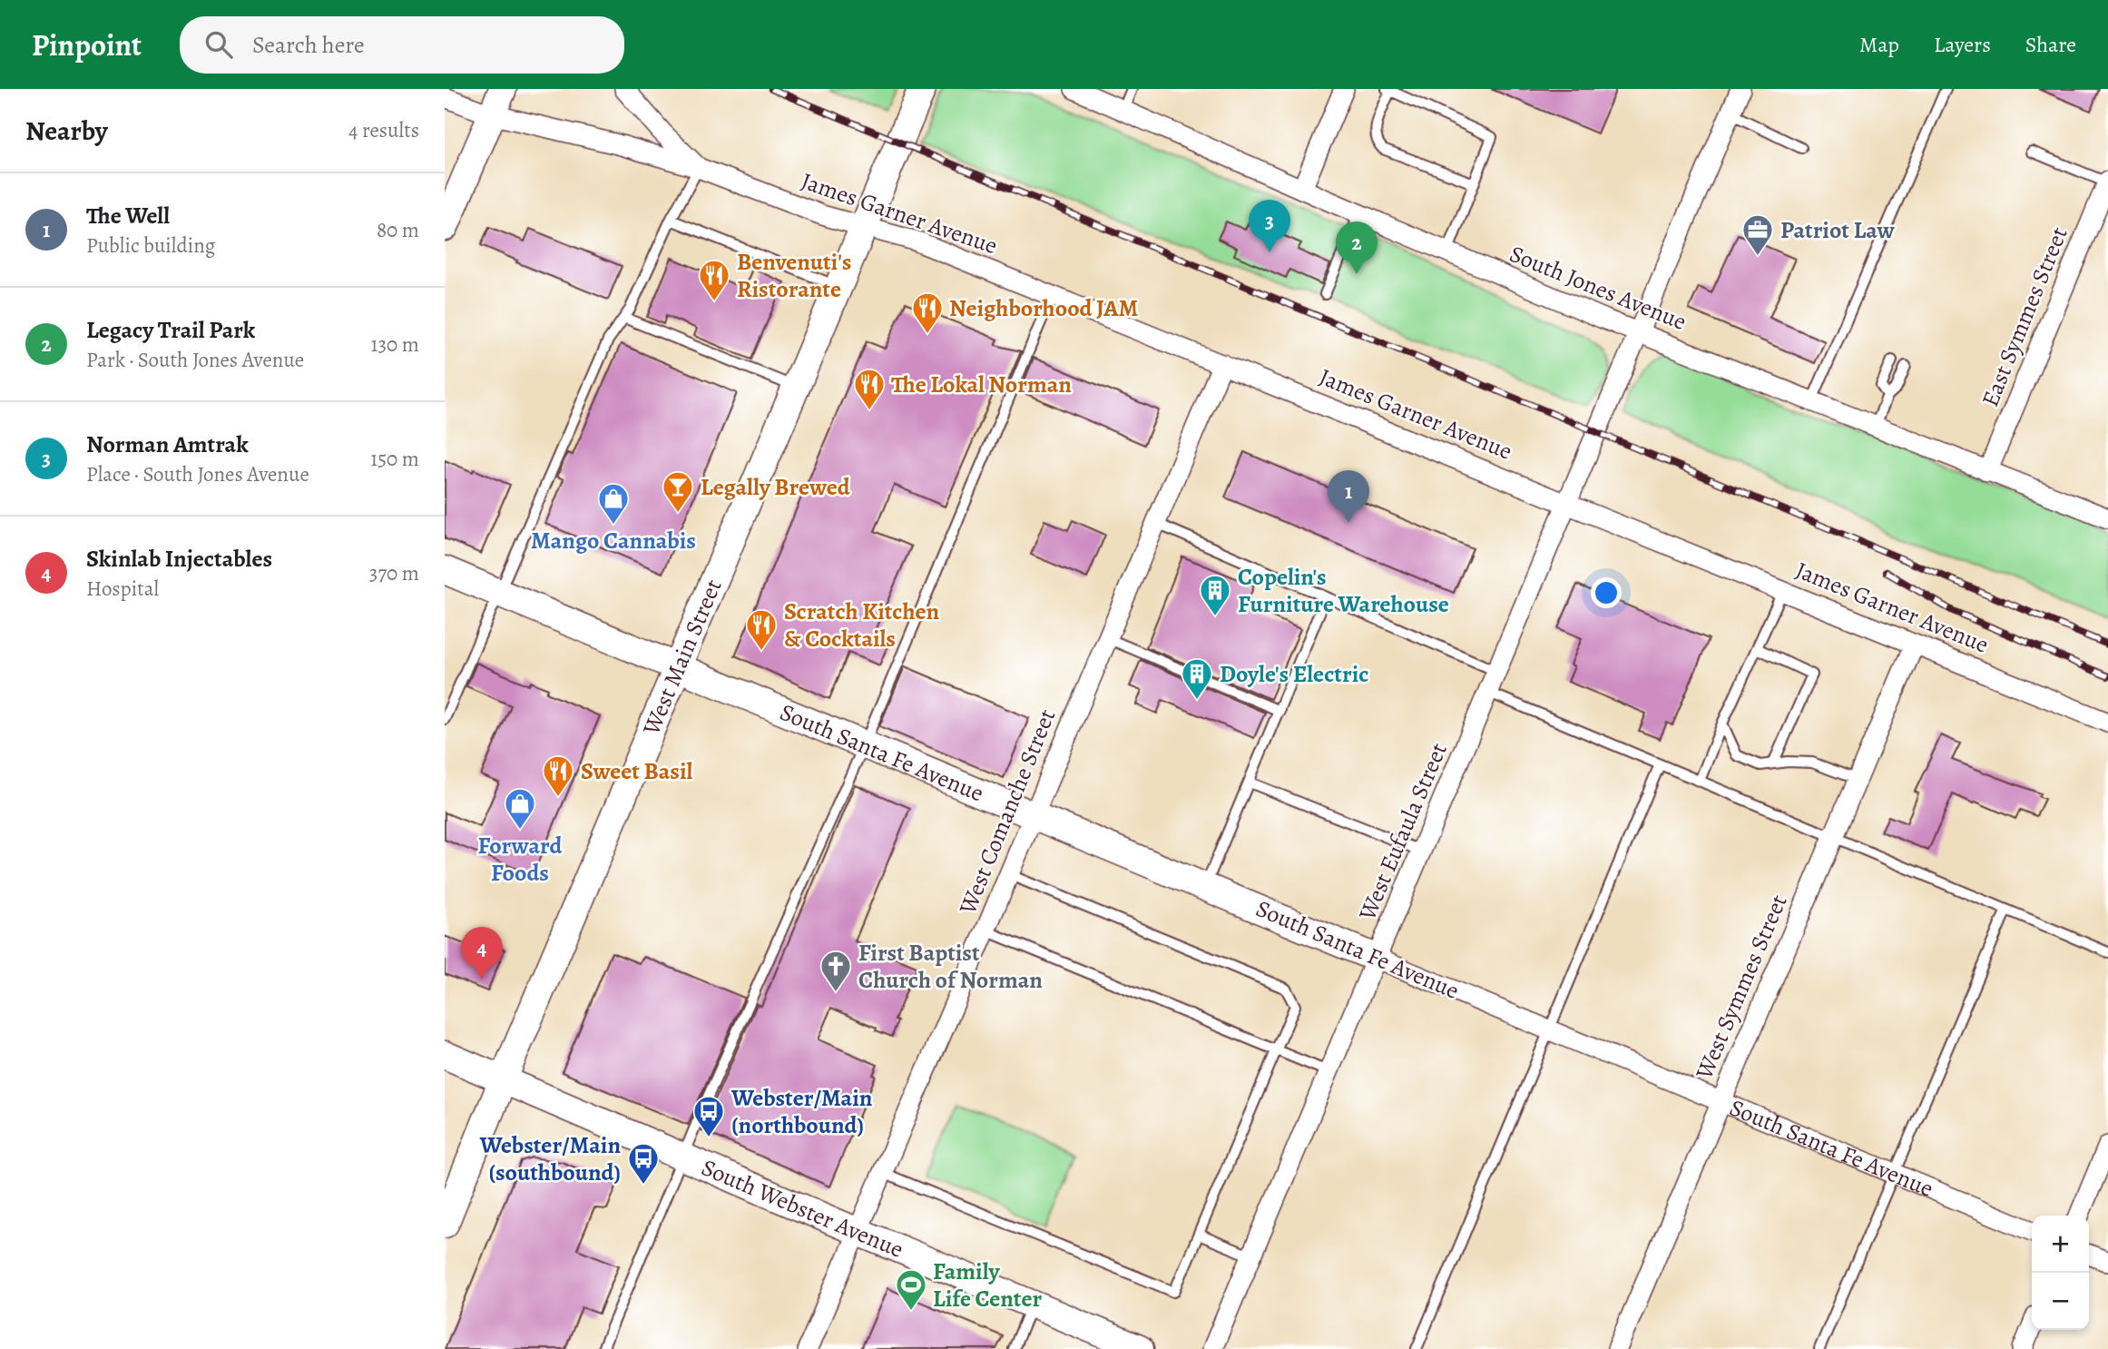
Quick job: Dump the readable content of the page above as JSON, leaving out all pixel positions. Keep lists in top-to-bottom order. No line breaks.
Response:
{"streets":{"street":["James Garner Avenue","South Jones Avenue","East Symmes Street","West Main Street","South Santa Fe Avenue","West Comanche Street","West Eufaula Street","West Symmes Street","South Webster Avenue"]},"crossings":[["James Garner Avenue","West Main Street"],["James Garner Avenue","West Comanche Street"],["James Garner Avenue","West Eufaula Street"],["James Garner Avenue","West Symmes Street"],["South Jones Avenue","East Symmes Street"],["South Jones Avenue","West Eufaula Street"],["West Main Street","South Santa Fe Avenue"],["West Main Street","South Webster Avenue"],["South Santa Fe Avenue","West Comanche Street"],["South Santa Fe Avenue","West Eufaula Street"],["South Santa Fe Avenue","West Symmes Street"],["West Comanche Street","South Webster Avenue"]],"places":{"office":["Patriot Law"],"restaurant":["Benvenuti's Ristorante","Neighborhood JAM","The Lokal Norman","Scratch Kitchen & Cocktails","Sweet Basil"],"bar":["Legally Brewed"],"shop":["Mango Cannabis","Forward Foods"],"building":["Copelin's Furniture Warehouse","Doyle's Electric"],"church":["First Baptist Church of Norman"],"bus stop":["Webster/Main (northbound)","Webster/Main (southbound)"],"sports":["Family Life Center"]},"page":{"header":"Pinpoint","search":"Search here","nav":["Map","Layers","Share"],"heading":["Nearby","4 results"],"list":[{"mark":"1","name":"The Well","note":"Public building","value":"80 m"},{"mark":"2","name":"Legacy Trail Park","note":"Park · South Jones Avenue","value":"130 m"},{"mark":"3","name":"Norman Amtrak","note":"Place · South Jones Avenue","value":"150 m"},{"mark":"4","name":"Skinlab Injectables","note":"Hospital","value":"370 m"}],"pins":["3","2","1","4"],"map_buttons":["+","−"]}}
